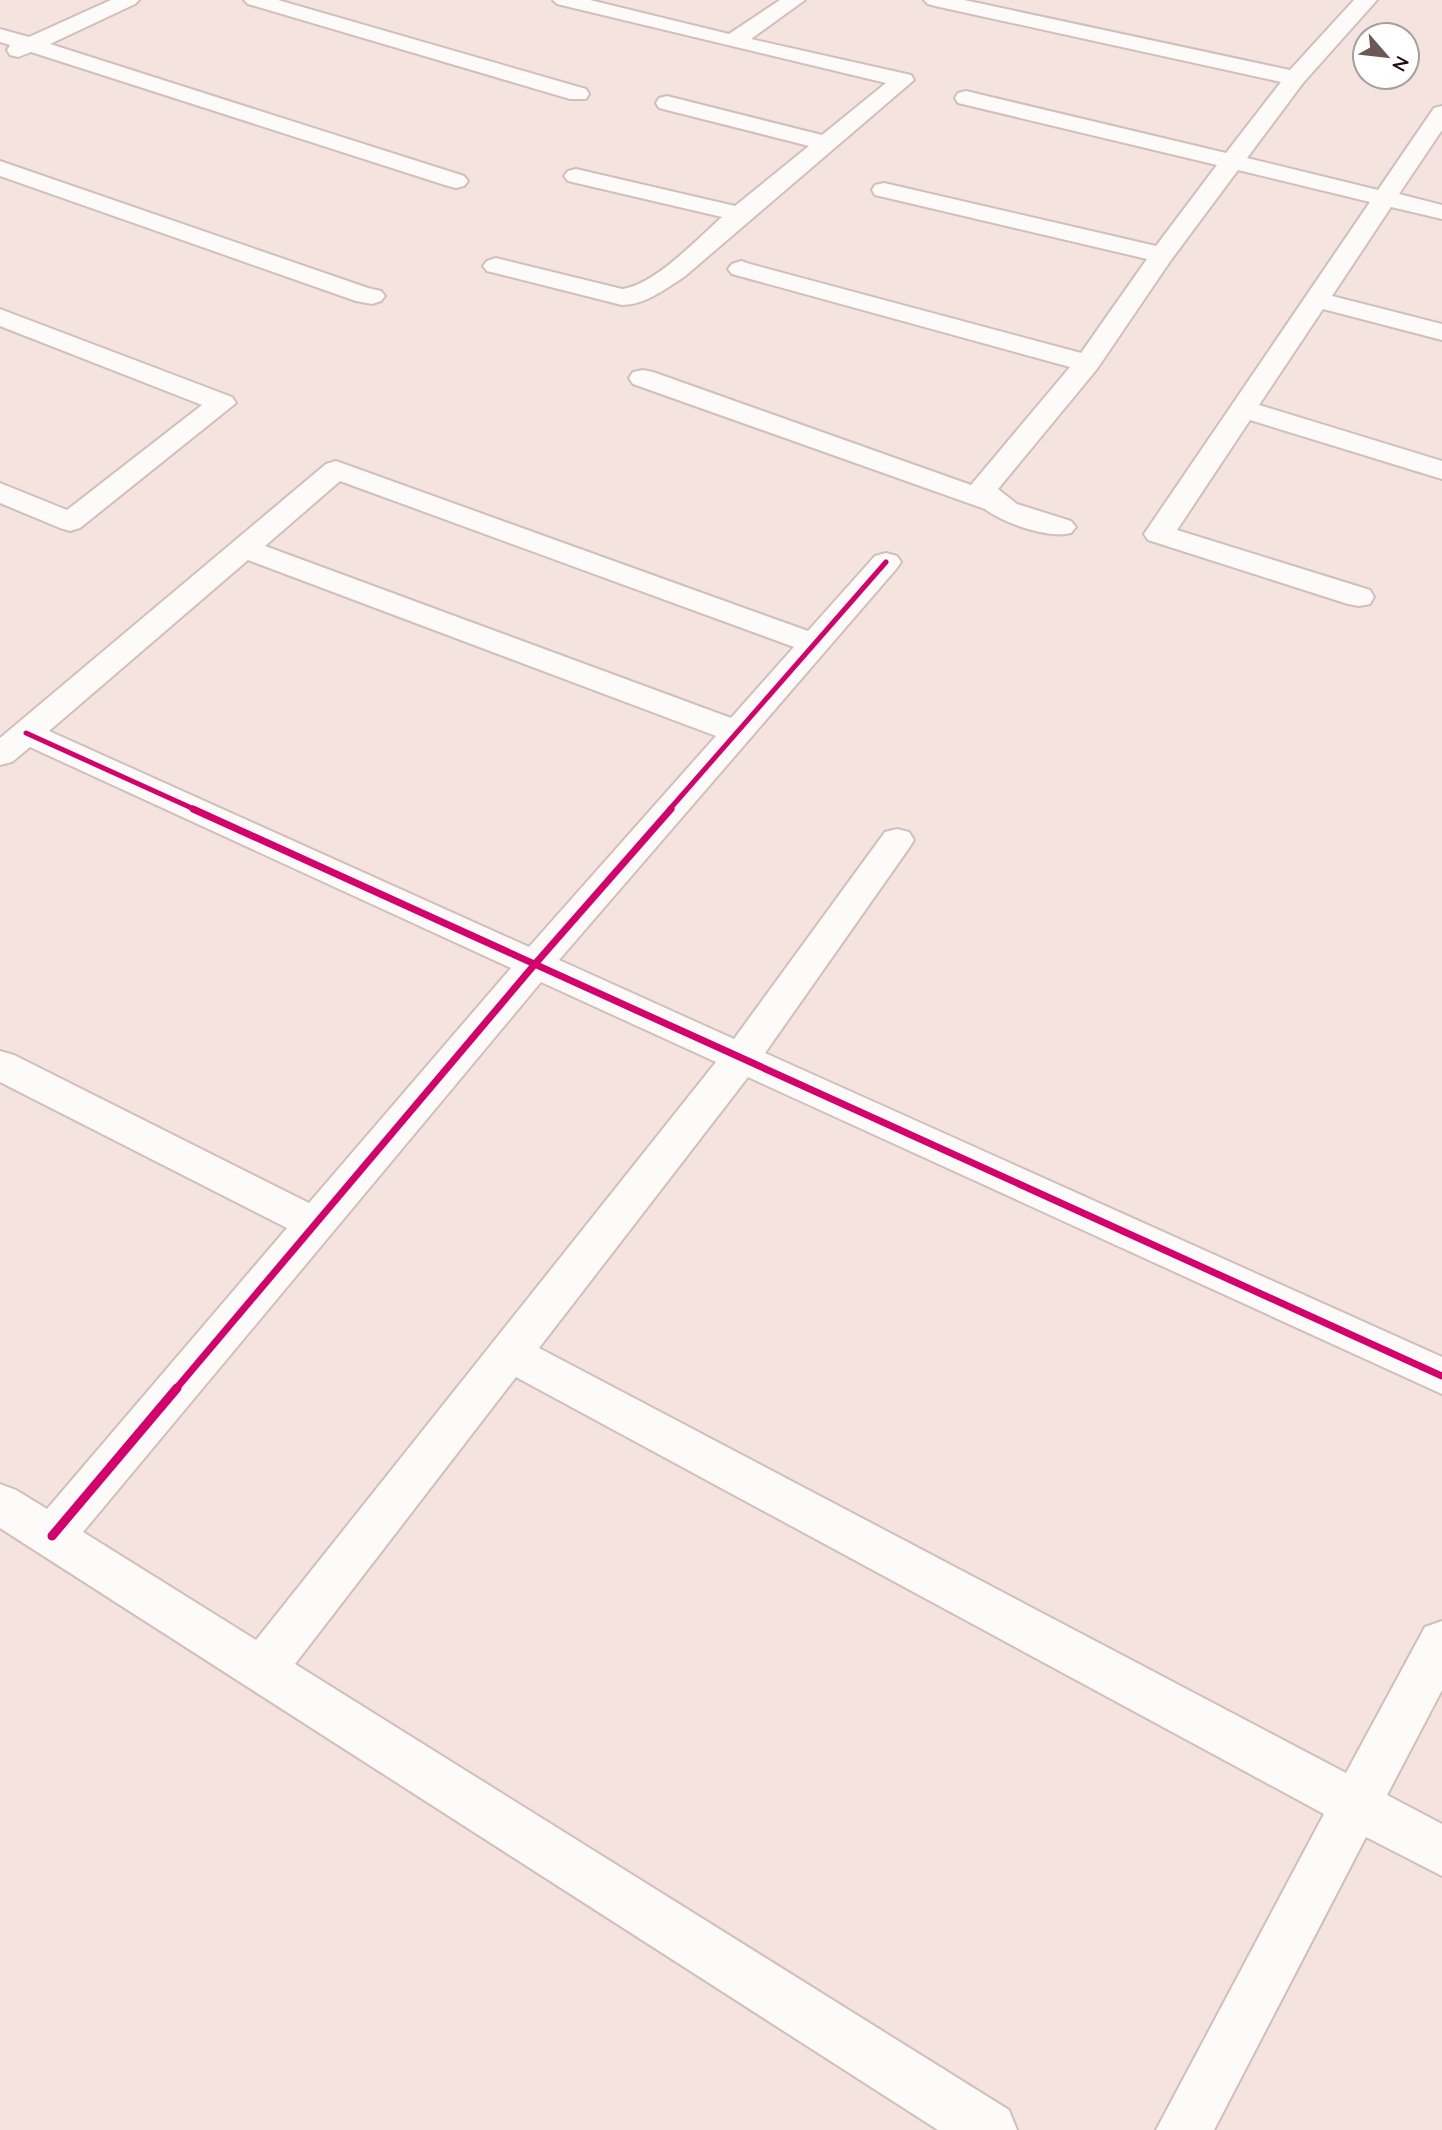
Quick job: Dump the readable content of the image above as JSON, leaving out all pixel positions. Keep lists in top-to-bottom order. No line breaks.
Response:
{"north":"bottom right"}
